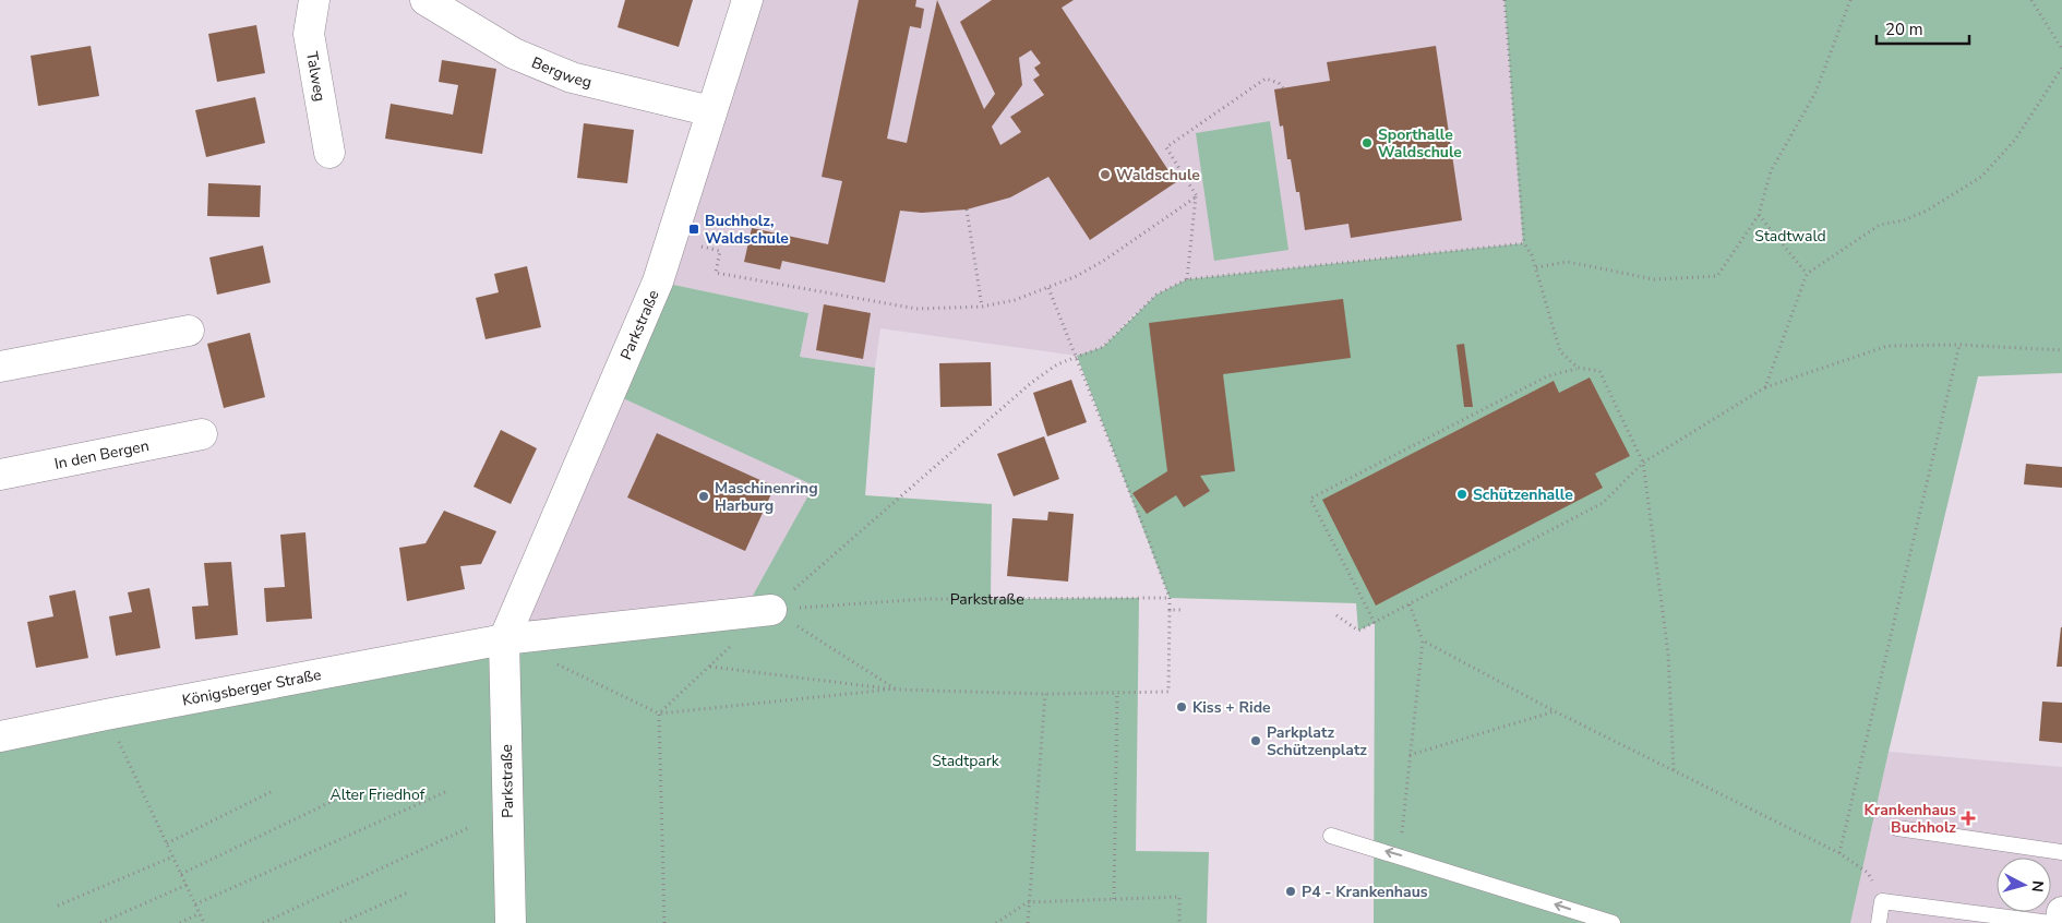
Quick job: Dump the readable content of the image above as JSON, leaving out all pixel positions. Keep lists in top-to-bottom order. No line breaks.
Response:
{"streets":{"street":["Bergweg","Talweg","Parkstraße","In den Bergen","Königsberger Straße"]},"crossings":[["Bergweg","Parkstraße"],["Parkstraße","Königsberger Straße"]],"parks":["Stadtwald","Stadtpark","Alter Friedhof"],"places":{"other":["Sporthalle Waldschule","Waldschule","Schützenhalle","Maschinenring Harburg","Kiss + Ride","Parkplatz Schützenplatz","P4 - Krankenhaus"],"transit":["Buchholz, Waldschule"],"health":["Krankenhaus Buchholz"]},"scale_bar":"20 m","north":"right"}
